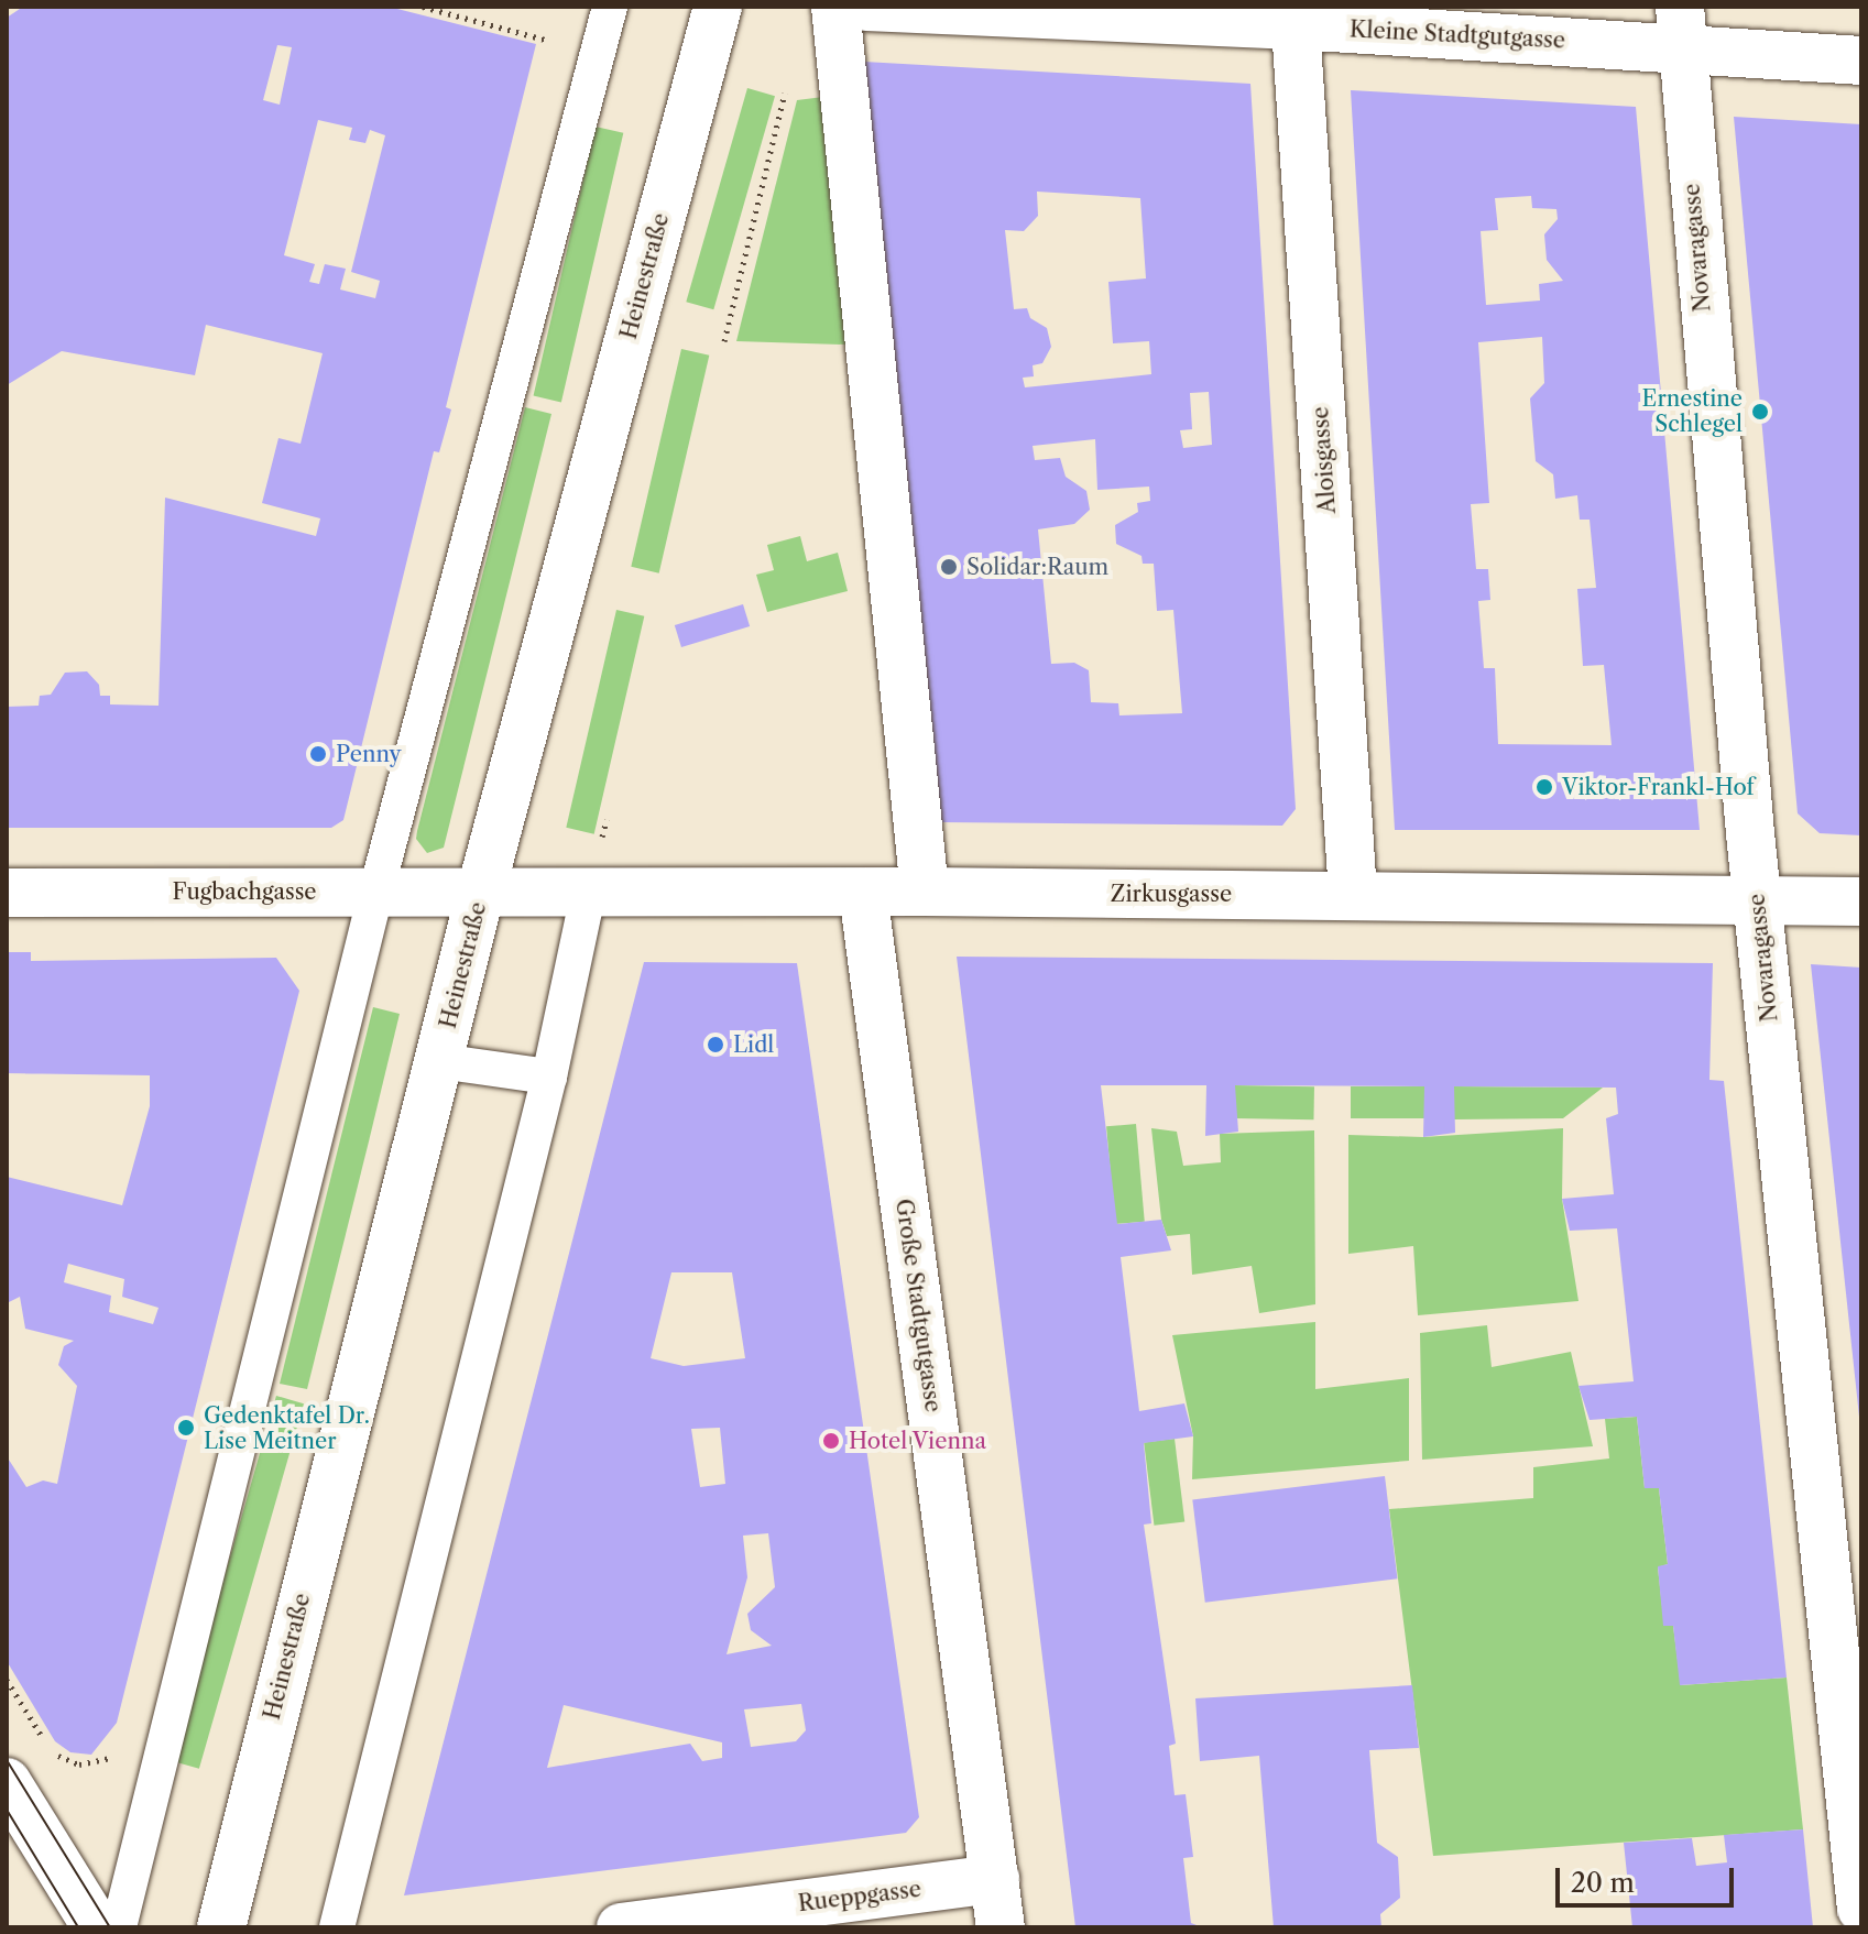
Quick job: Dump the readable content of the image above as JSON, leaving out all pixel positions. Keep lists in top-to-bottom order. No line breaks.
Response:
{"streets":{"street":["Kleine Stadtgutgasse","Novaragasse","Heinestraße","Aloisgasse","Fugbachgasse","Zirkusgasse","Große Stadtgutgasse","Rueppgasse"]},"crossings":[["Kleine Stadtgutgasse","Novaragasse"],["Kleine Stadtgutgasse","Aloisgasse"],["Novaragasse","Zirkusgasse"],["Heinestraße","Fugbachgasse"],["Heinestraße","Zirkusgasse"],["Aloisgasse","Zirkusgasse"],["Fugbachgasse","Zirkusgasse"],["Zirkusgasse","Große Stadtgutgasse"],["Große Stadtgutgasse","Rueppgasse"]],"places":["Ernestine Schlegel","Solidar:Raum","Penny","Viktor-Frankl-Hof","Lidl","Gedenktafel Dr. Lise Meitner","Hotel Vienna"],"scale_bar":"20 m"}
